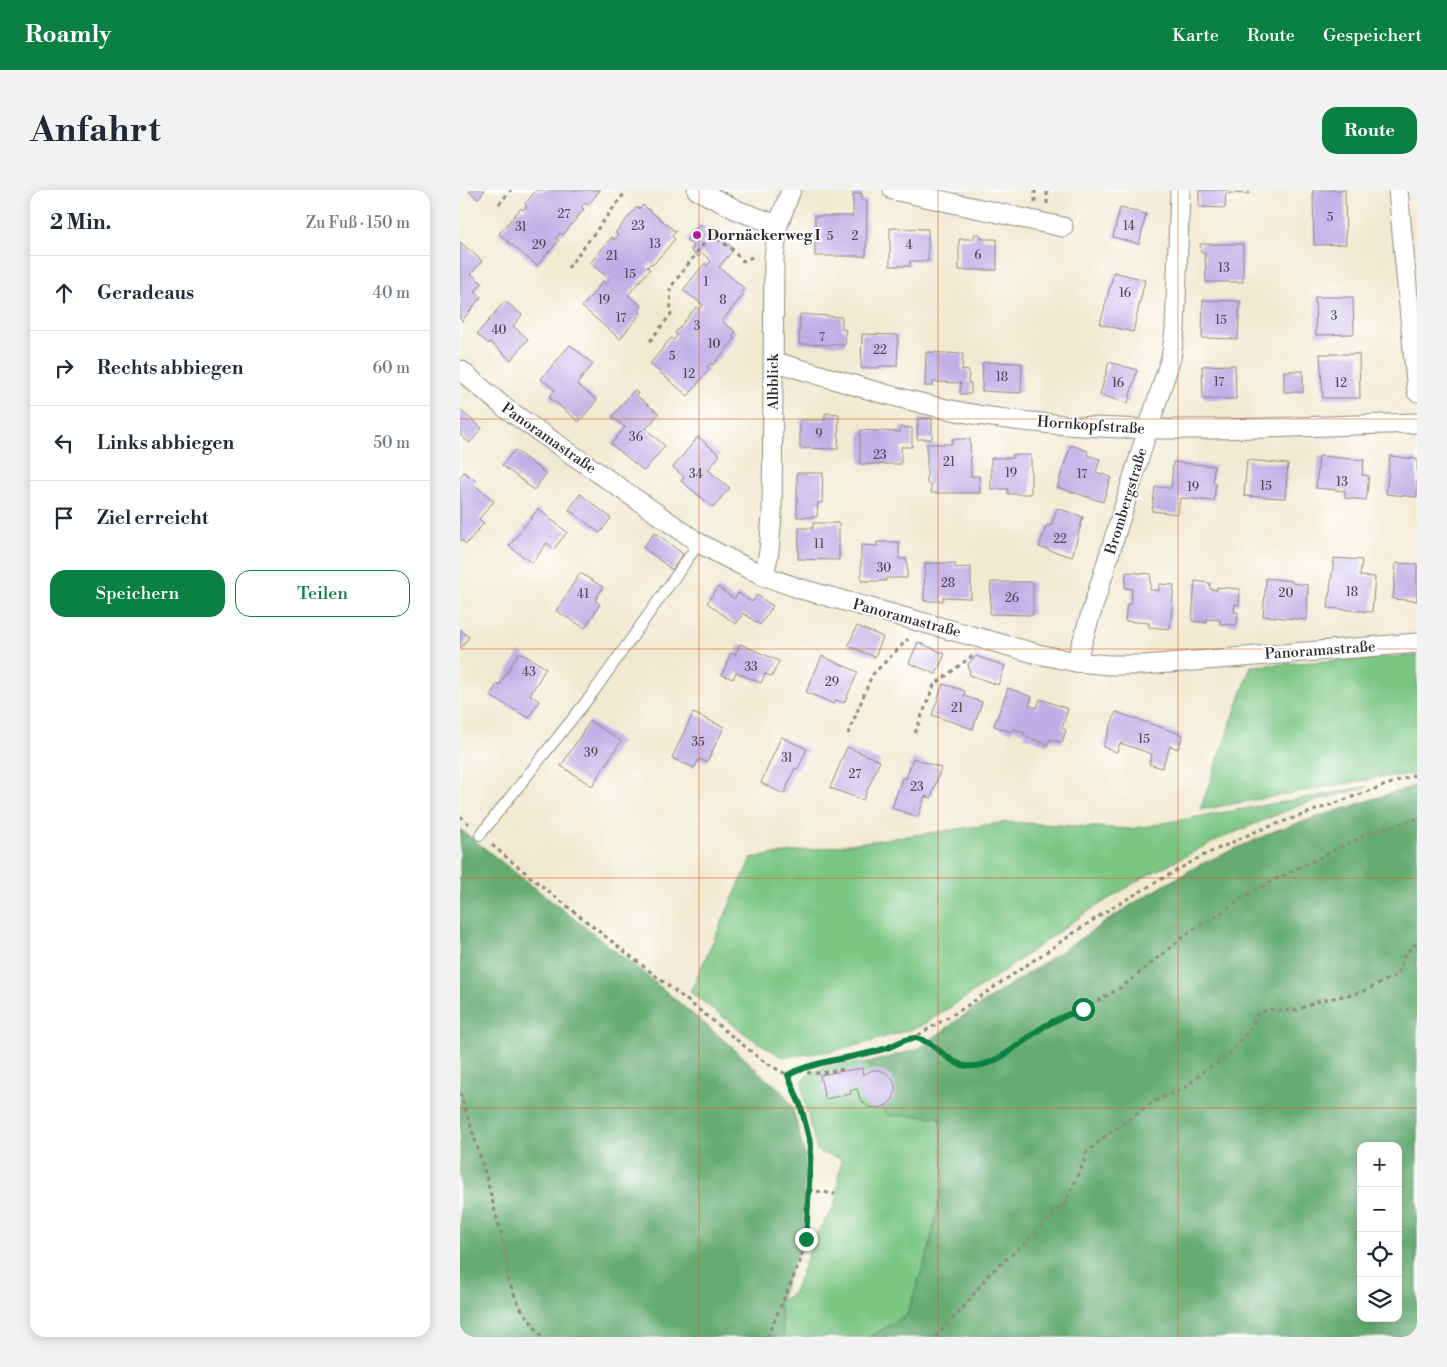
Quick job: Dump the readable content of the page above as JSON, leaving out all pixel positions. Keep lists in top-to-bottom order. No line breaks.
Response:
{"streets":{"street":["Albblick","Hornkopfstraße","Panoramastraße","Brombergstraße"]},"crossings":[["Albblick","Hornkopfstraße"],["Albblick","Panoramastraße"],["Hornkopfstraße","Brombergstraße"],["Panoramastraße","Brombergstraße"]],"places":["Dornäckerweg I"],"house_numbers":["27","5","23","14","31","5","2","13","29","4","6","21","13","15","1","16","19","8","3","17","15","3","40","7","10","22","5","12","18","17","16","12","9","36","23","21","19","34","17","13","15","19","22","11","30","28","18","20","41","26","33","43","29","21","15","35","39","31","27","23"],"page":{"header":"Roamly","nav":["Karte","Route","Gespeichert"],"buttons":["Route",["Speichern","Teilen"]],"title":"Anfahrt","heading":["2 Min.","Zu Fuß · 150 m"],"list":[["Geradeaus","40 m"],["Rechts abbiegen","60 m"],["Links abbiegen","50 m"],"Ziel erreicht"],"map_buttons":["+","−"]}}
